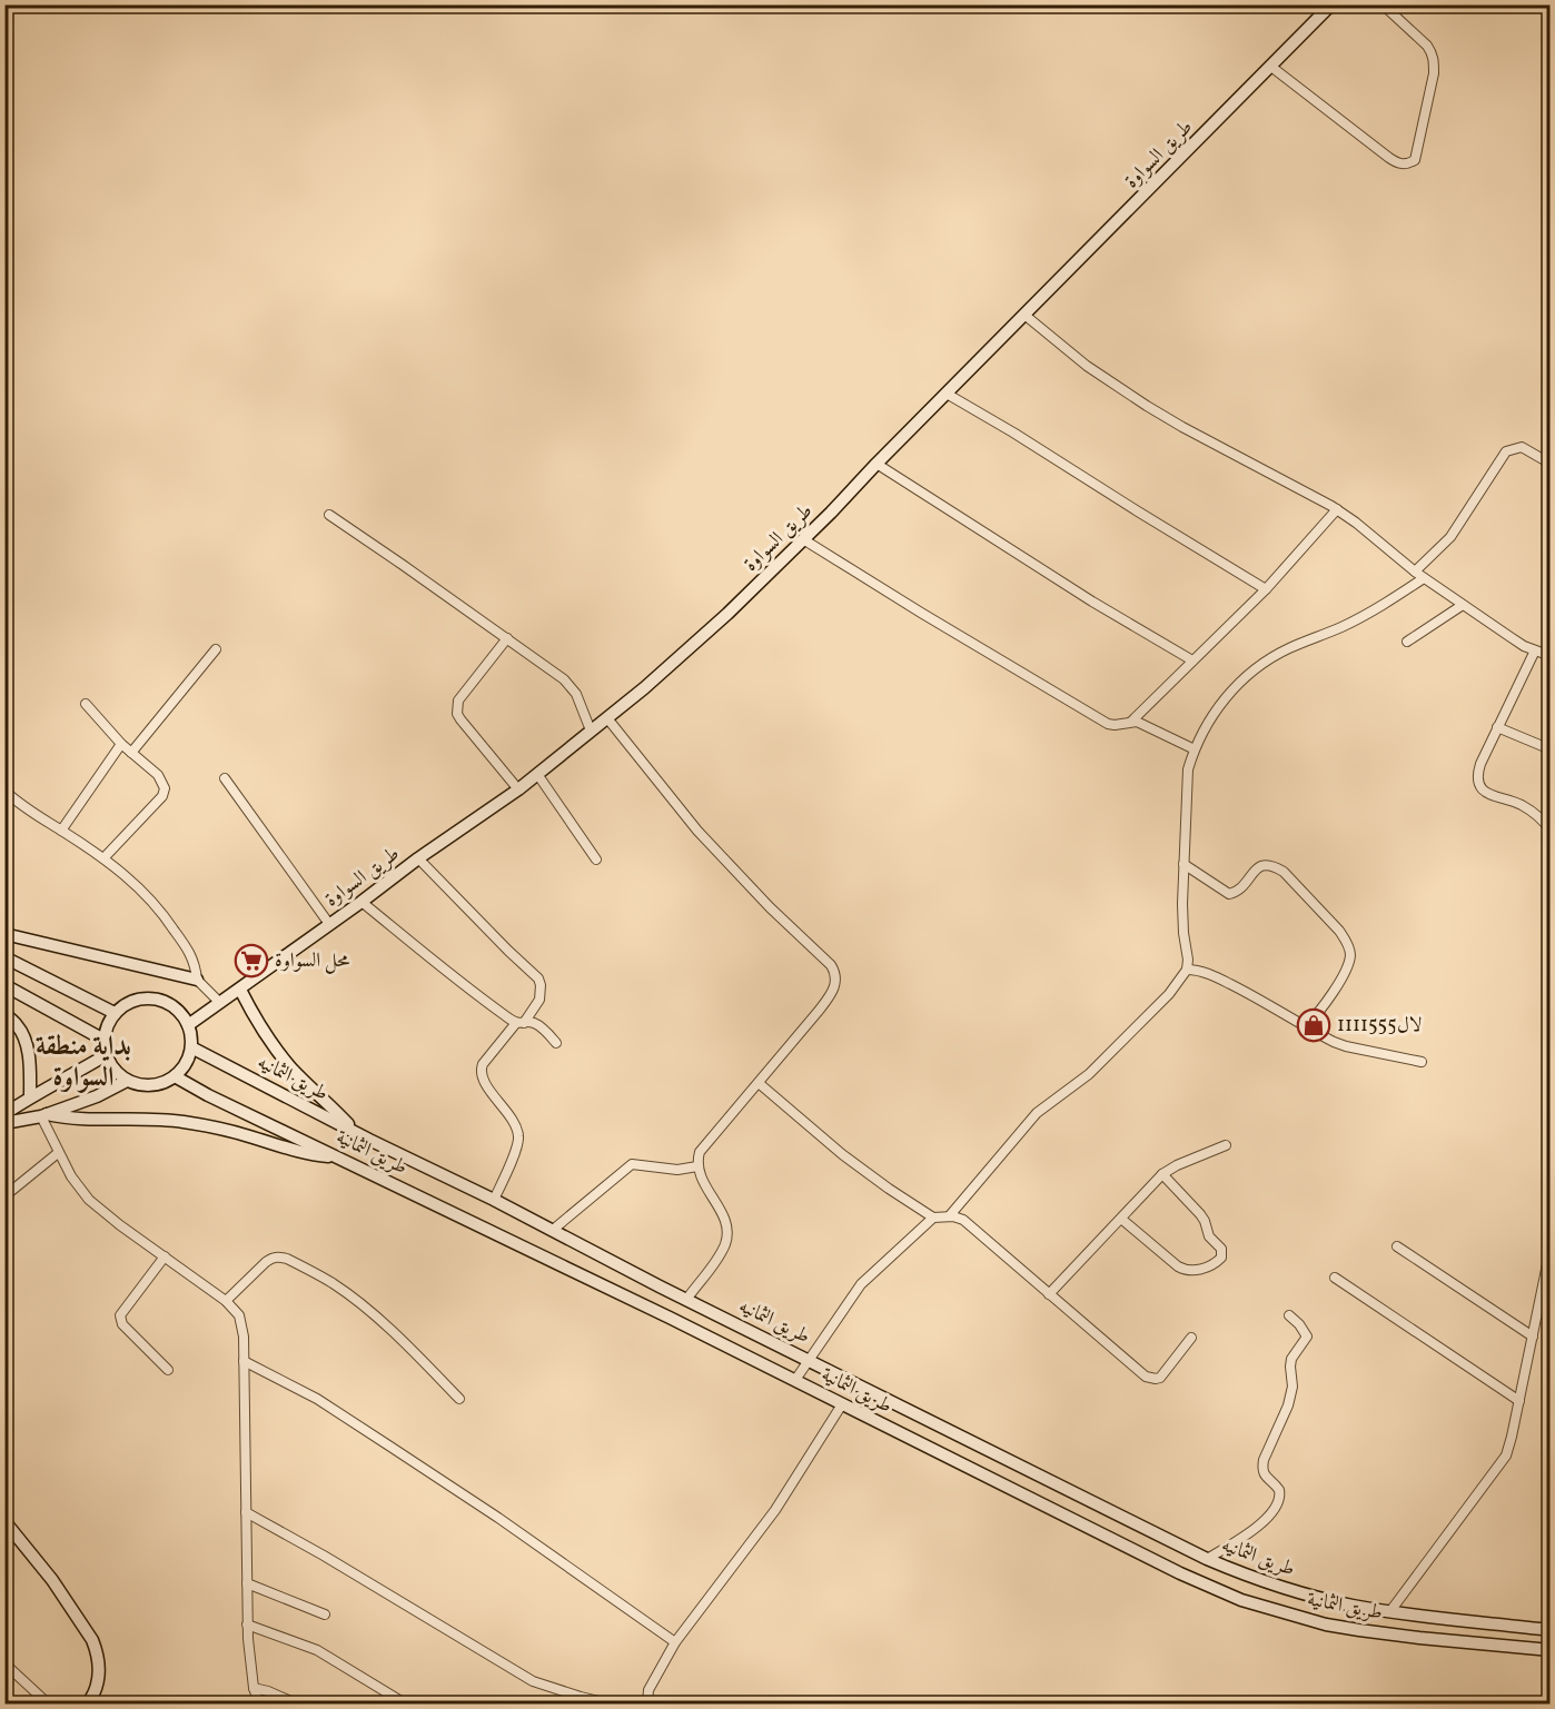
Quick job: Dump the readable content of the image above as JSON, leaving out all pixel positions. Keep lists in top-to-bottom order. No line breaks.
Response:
{"streets":{"street":["طريق السواوة","طريق الثمانيه","طريق الثمانية"]},"crossings":[["طريق السواوة","طريق الثمانيه"],["طريق السواوة","طريق الثمانية"],["طريق الثمانيه","طريق الثمانية"]],"districts":["بداية منطقة السواوة"],"places":{"supermarket":["محل السواوة"],"shop":["1111555لال"]}}
